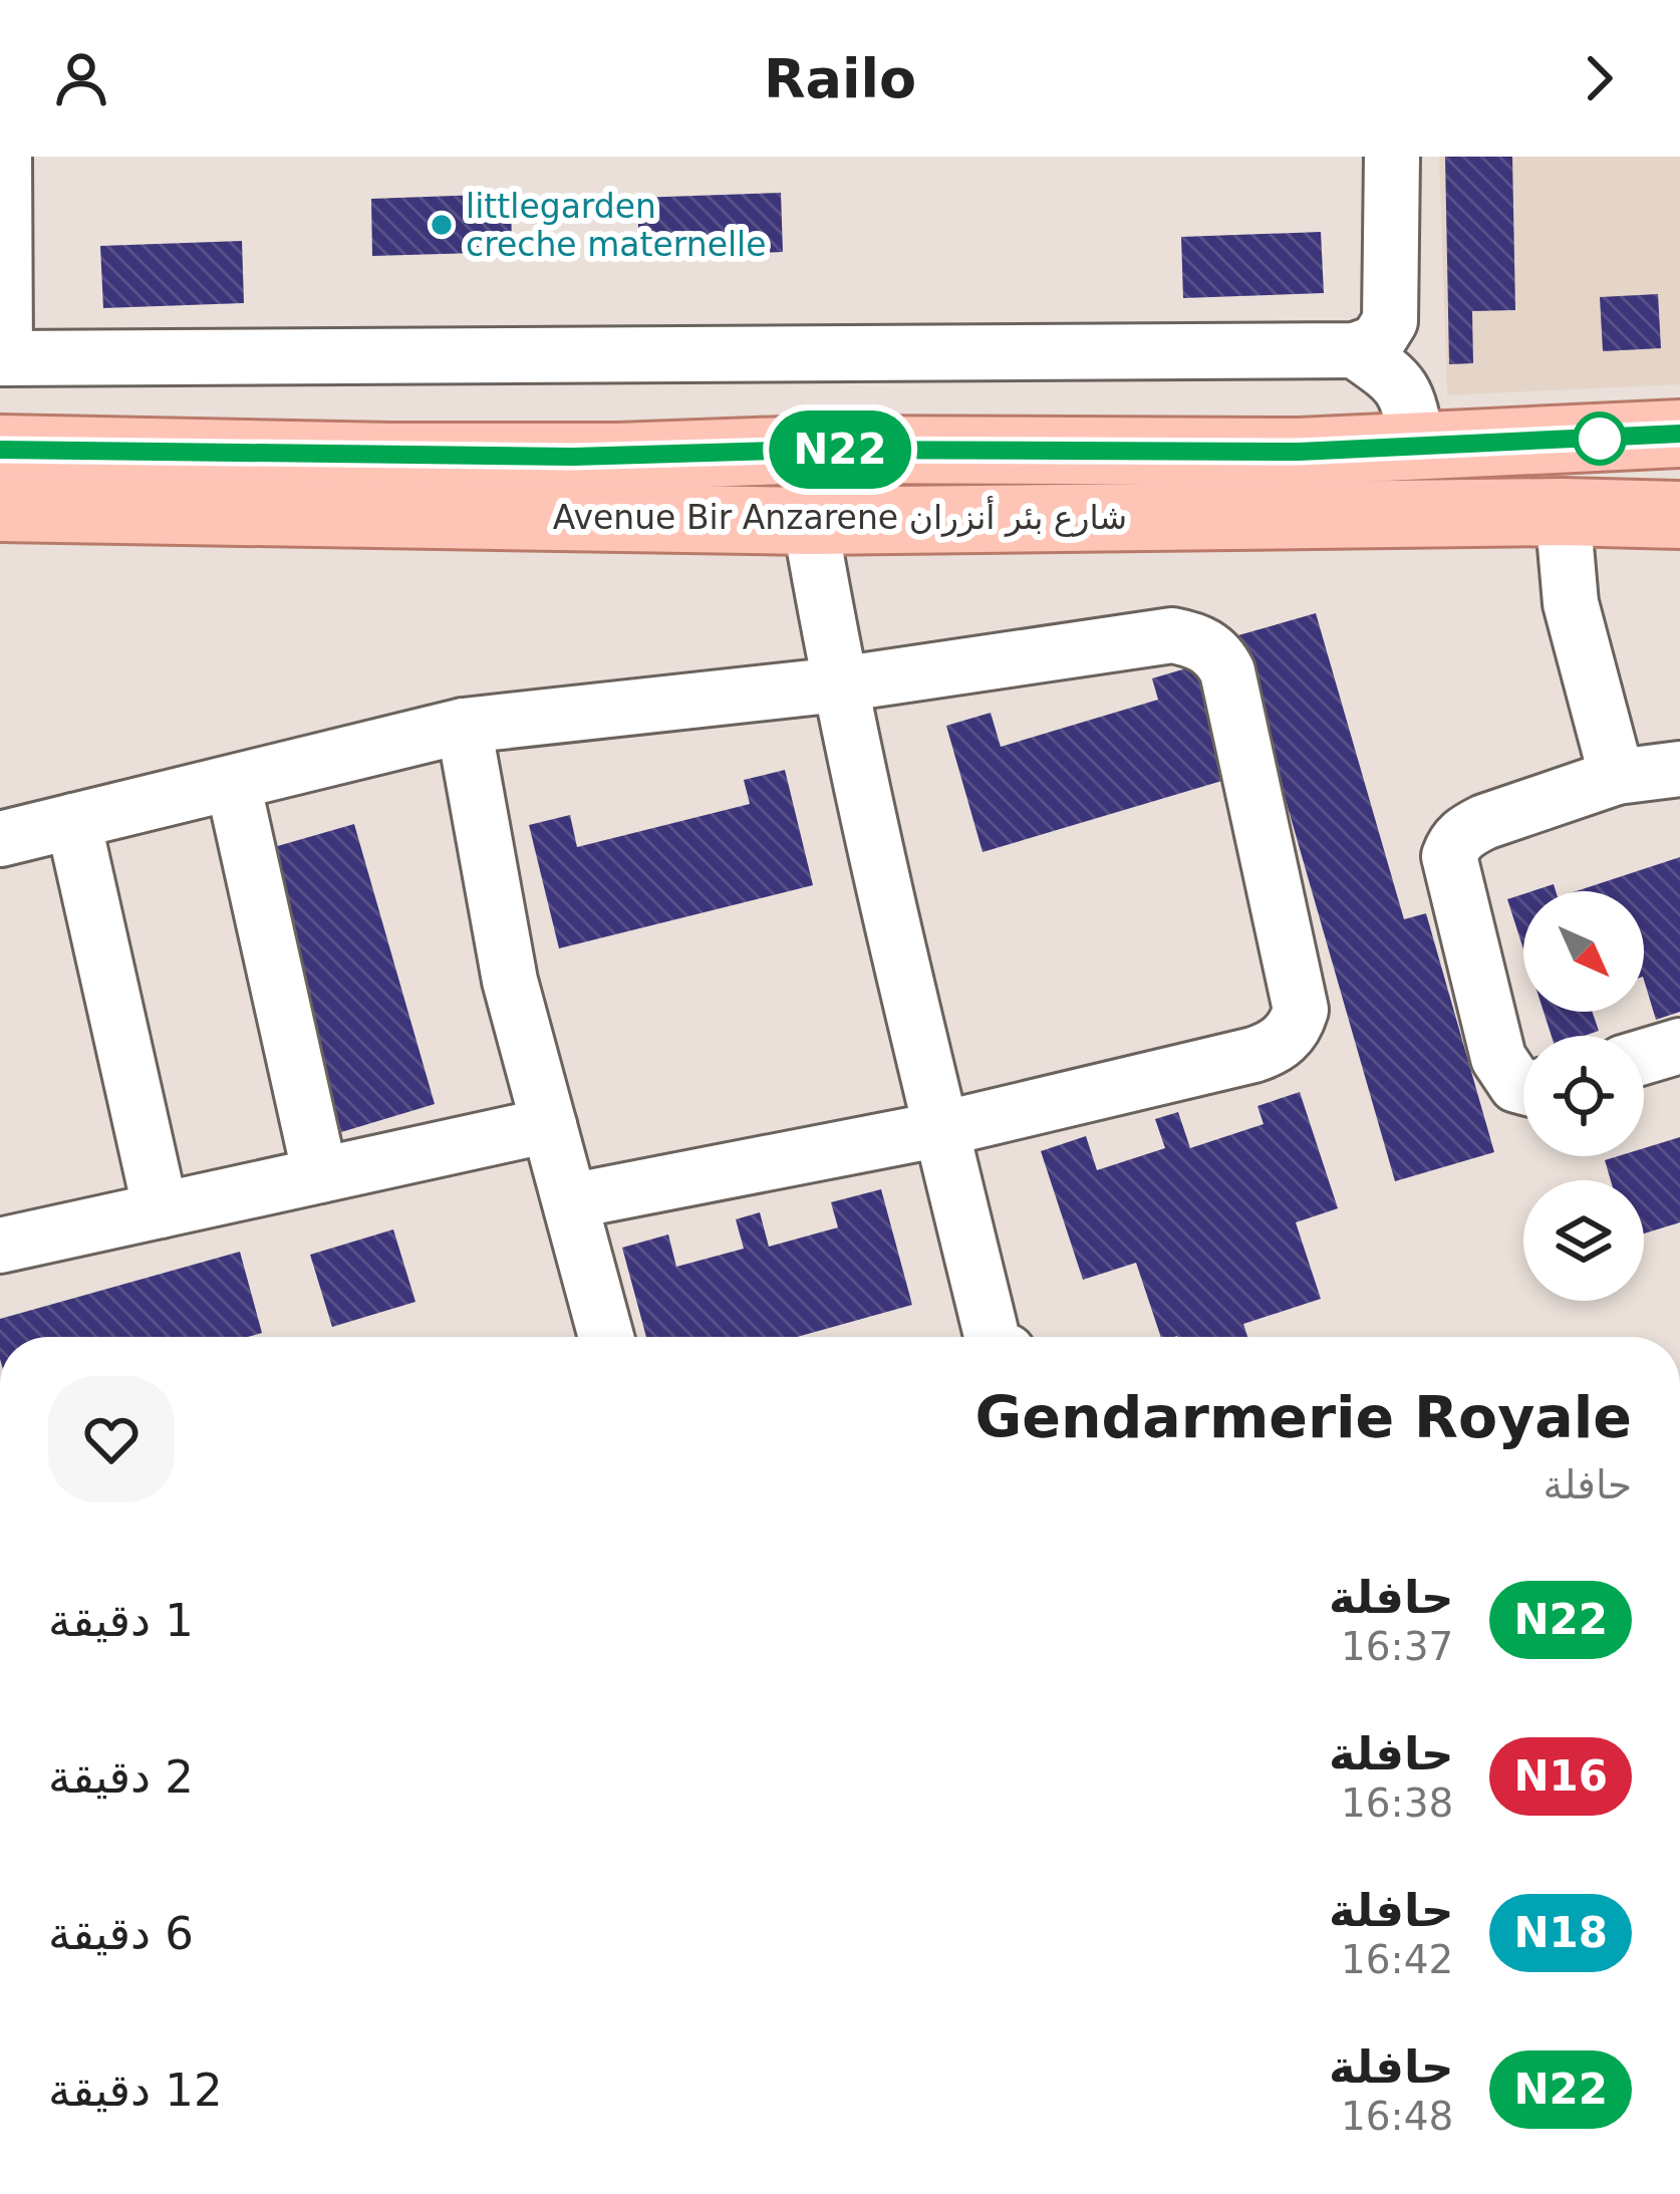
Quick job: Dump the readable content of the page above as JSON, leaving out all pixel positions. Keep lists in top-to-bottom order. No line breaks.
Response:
{"streets":{"main road":["Avenue Bir Anzarene شارع بئر أنزران"]},"places":["littlegarden creche maternelle"],"lines":["bus line N22"],"north":"bottom right","page":{"header":"Railo","on_map":"N22","heading":["Gendarmerie Royale","حافلة"],"list":[{"mark":"N22","name":"حافلة","note":"16:37","value":"1 دقيقة"},{"mark":"N16","name":"حافلة","note":"16:38","value":"2 دقيقة"},{"mark":"N18","name":"حافلة","note":"16:42","value":"6 دقيقة"},{"mark":"N22","name":"حافلة","note":"16:48","value":"12 دقيقة"}]}}
